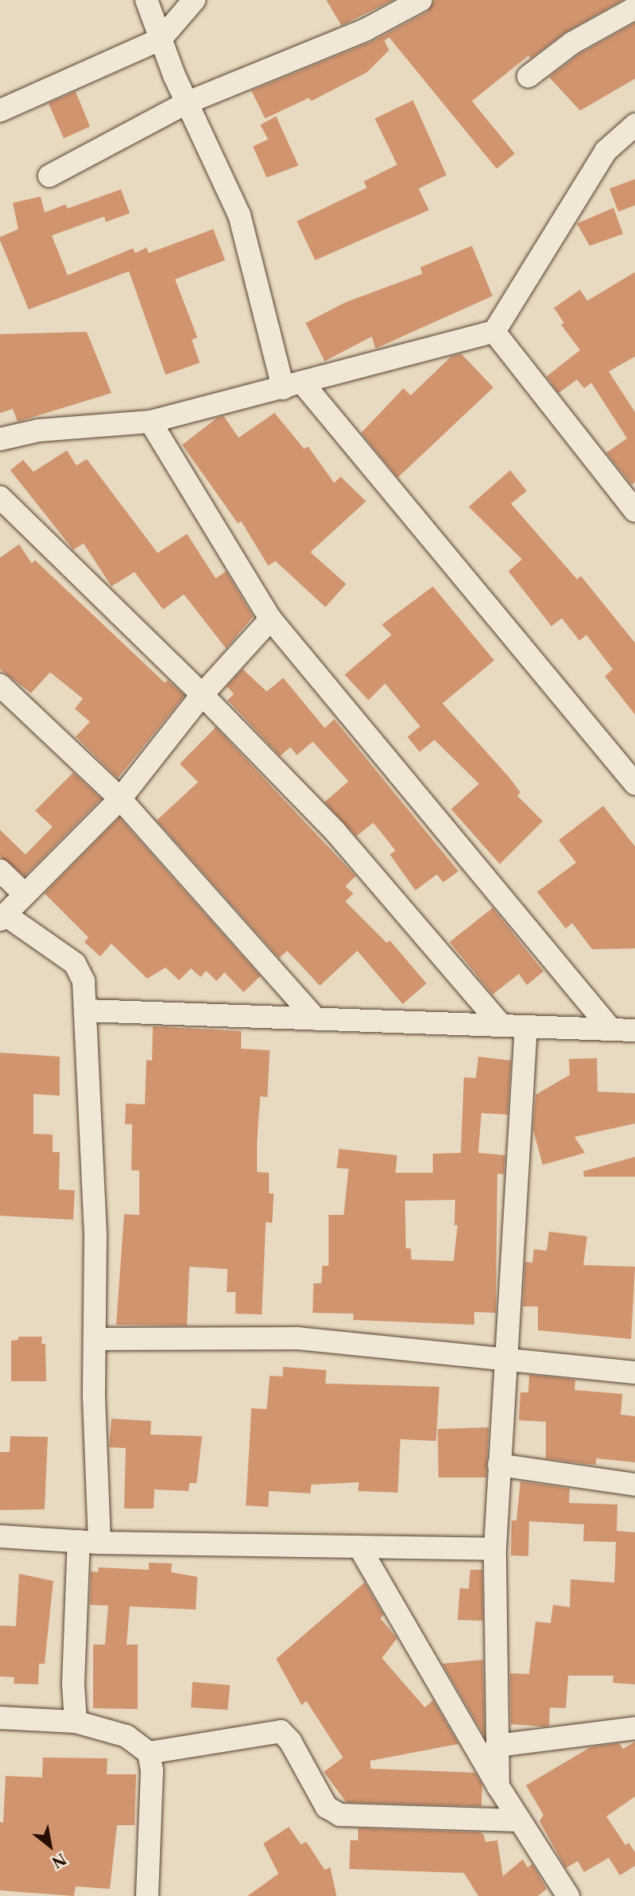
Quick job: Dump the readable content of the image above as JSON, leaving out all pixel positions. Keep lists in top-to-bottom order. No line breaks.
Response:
{"north":"bottom right"}
